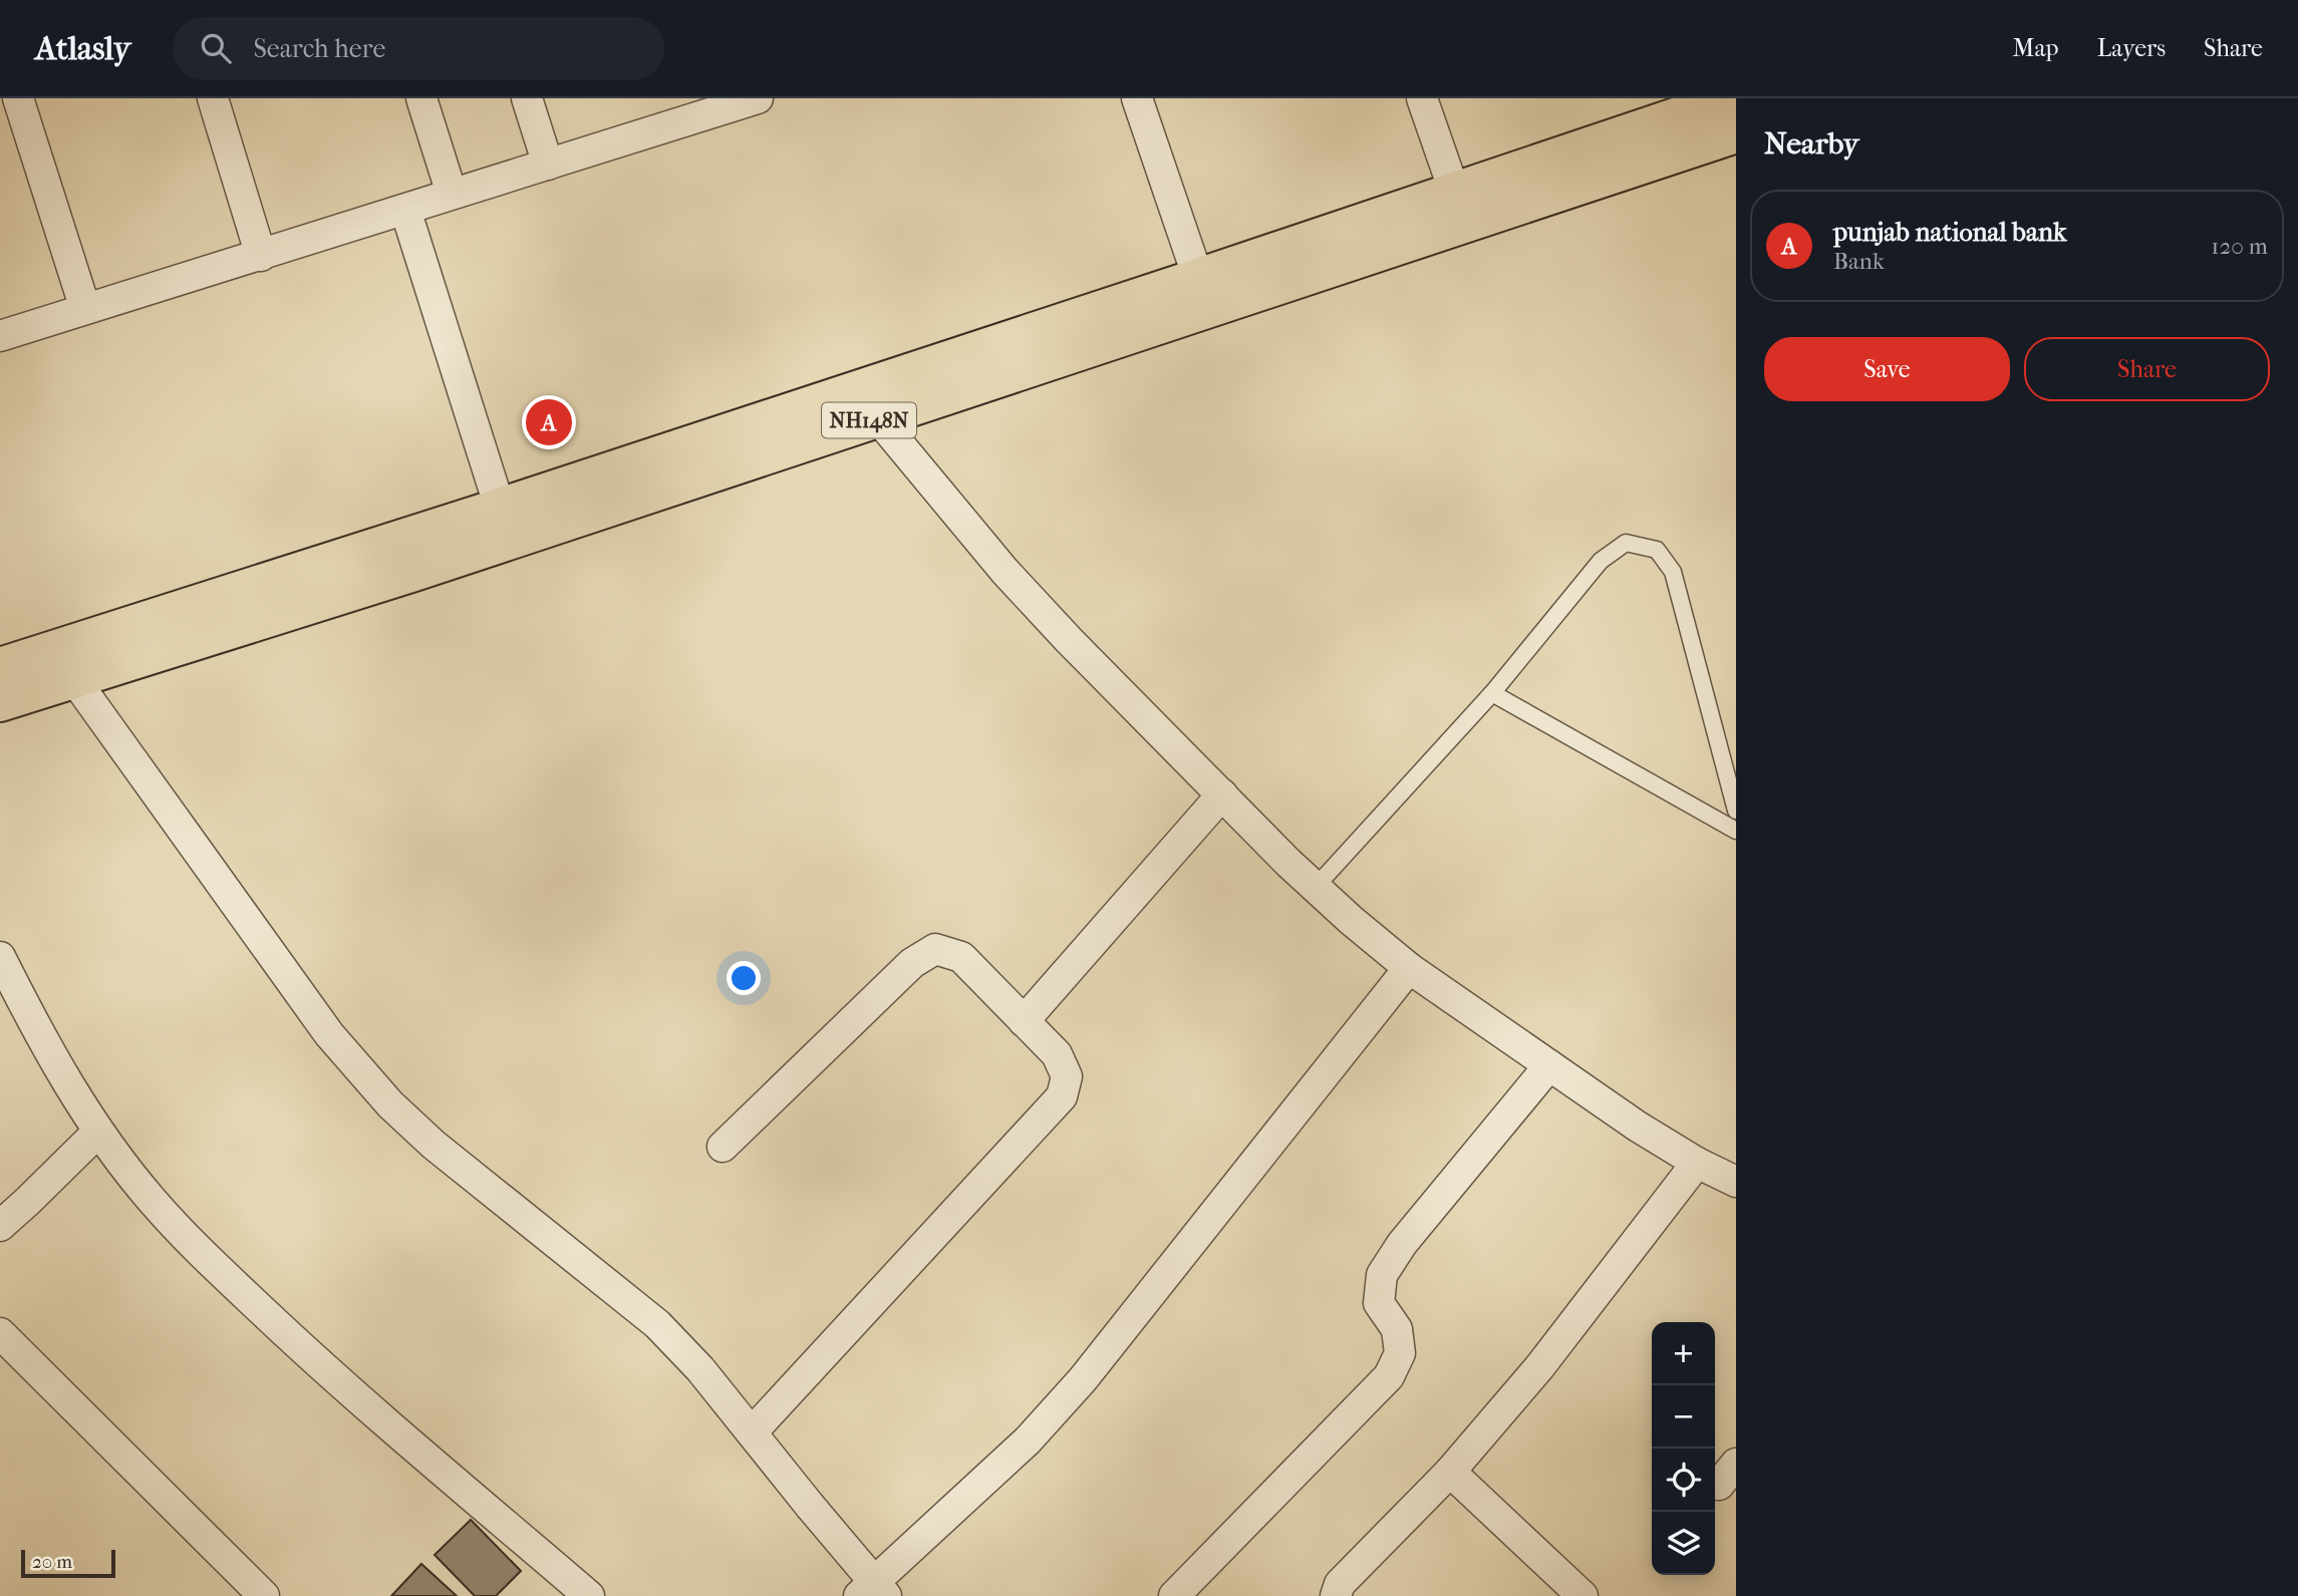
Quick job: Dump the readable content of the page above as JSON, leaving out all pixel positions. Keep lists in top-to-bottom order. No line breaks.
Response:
{"streets":{"highway":["NH148N"]},"scale_bar":"20 m","page":{"header":"Atlasly","search":"Search here","nav":["Map","Layers","Share"],"heading":"Nearby","list":[{"mark":"A","name":"punjab national bank","note":"Bank","value":"120 m"}],"buttons":["Save","Share"],"pins":"A","map_buttons":["+","−"],"scale":"20 m"}}
